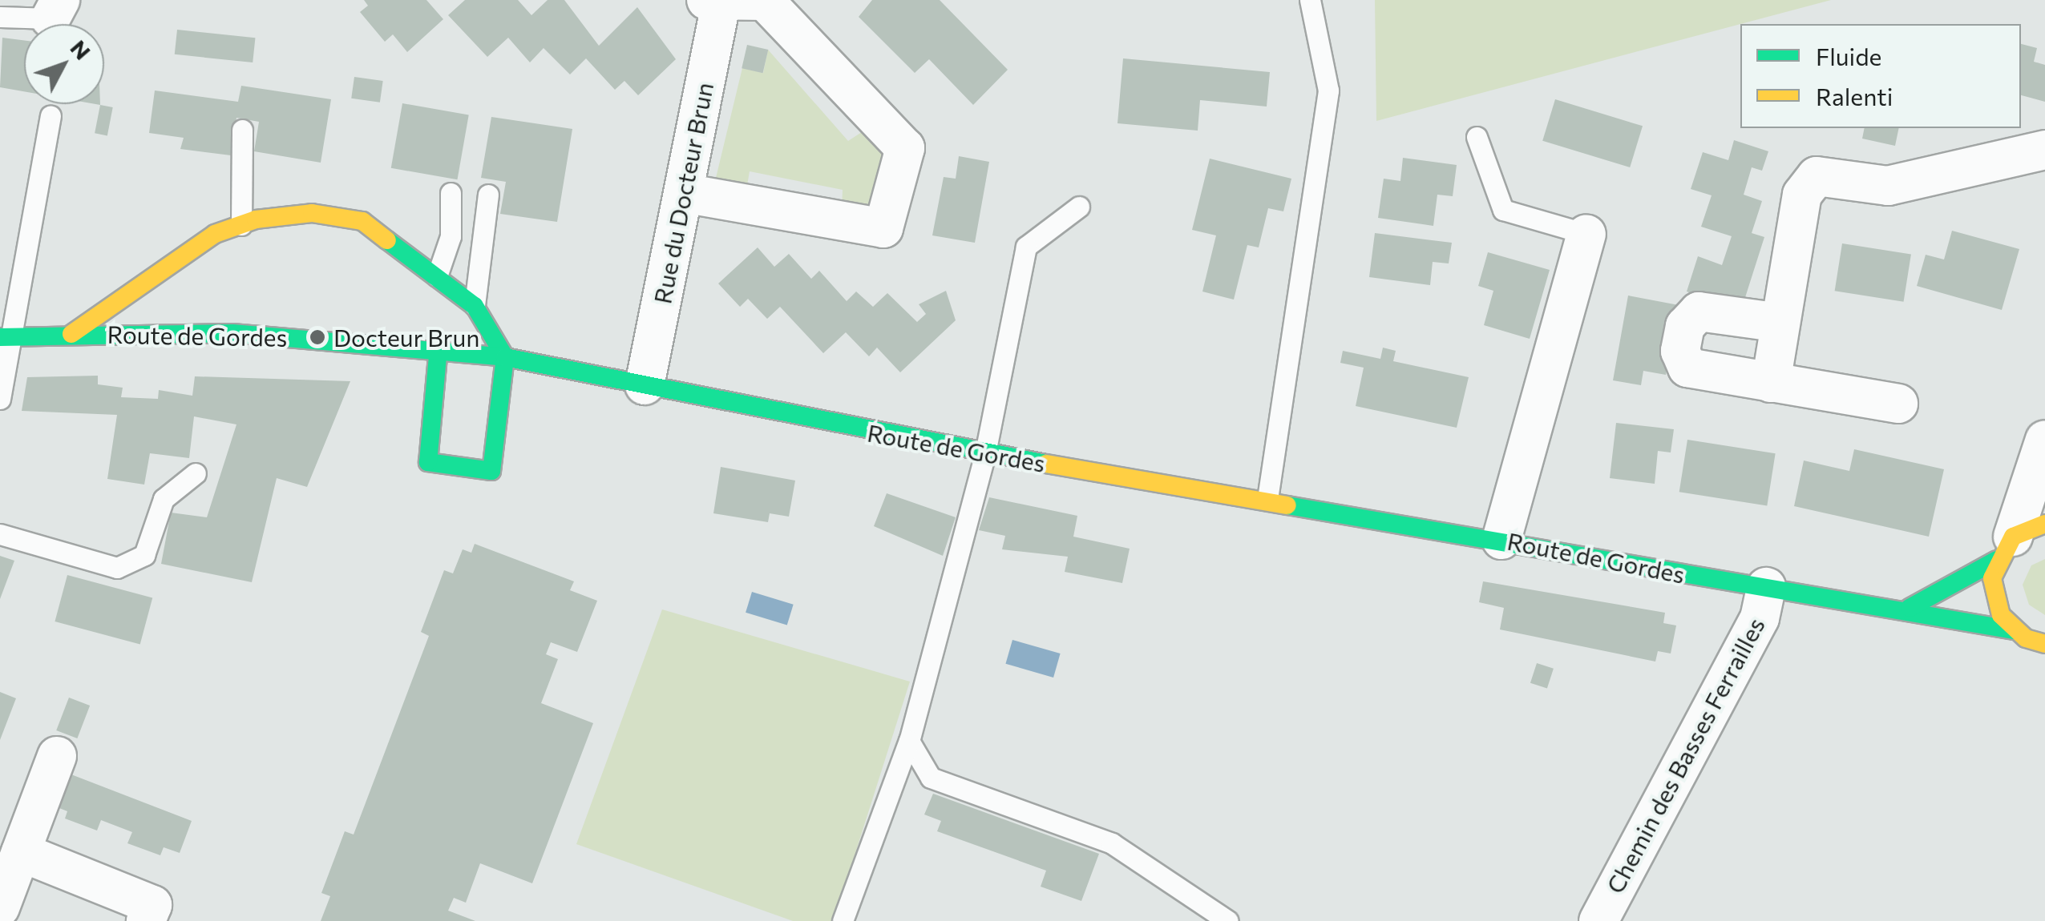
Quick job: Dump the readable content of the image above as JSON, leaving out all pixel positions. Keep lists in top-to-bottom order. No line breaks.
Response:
{"streets":{"street":["Rue du Docteur Brun","Route de Gordes","Chemin des Basses Ferrailles"]},"crossings":[["Rue du Docteur Brun","Route de Gordes"],["Route de Gordes","Chemin des Basses Ferrailles"]],"places":["Docteur Brun"],"legend":["Fluide","Ralenti"],"north":"top right"}
